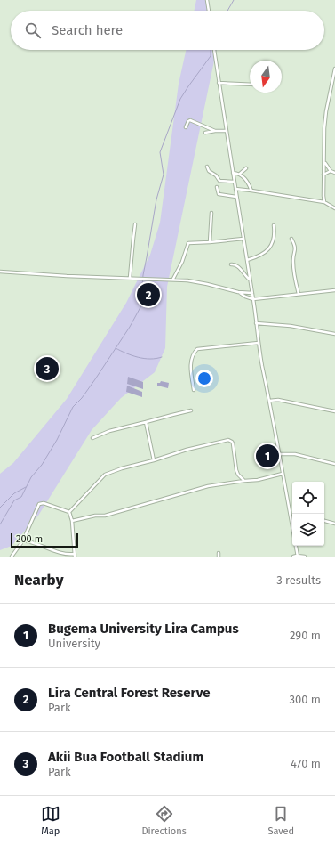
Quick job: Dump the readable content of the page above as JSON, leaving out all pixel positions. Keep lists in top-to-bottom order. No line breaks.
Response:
{"scale_bar":"200 m","north":"bottom","page":{"search":"Search here","pins":["2","3","1"],"scale":"200 m","heading":["Nearby","3 results"],"list":[{"mark":"1","name":"Bugema University Lira Campus","note":"University","value":"290 m"},{"mark":"2","name":"Lira Central Forest Reserve","note":"Park","value":"300 m"},{"mark":"3","name":"Akii Bua Football Stadium","note":"Park","value":"470 m"}],"nav":["Map","Directions","Saved"]}}
